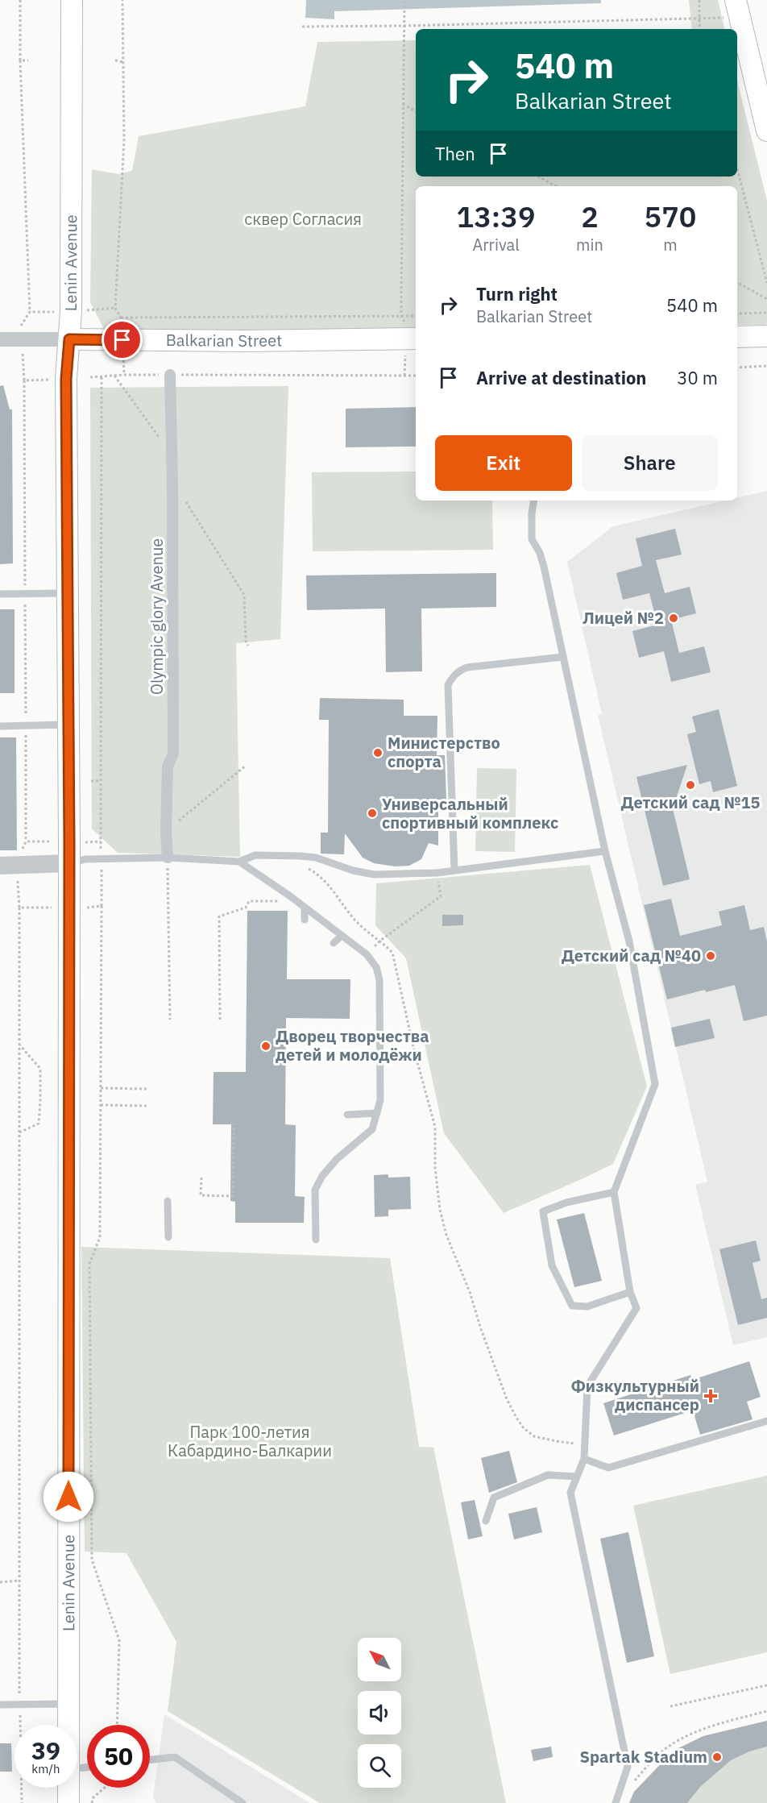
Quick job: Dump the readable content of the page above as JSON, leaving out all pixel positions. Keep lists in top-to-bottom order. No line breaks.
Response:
{"streets":{"main road":["Lenin Avenue","Balkarian Street"],"street":["Olympic glory Avenue"]},"crossings":[["Lenin Avenue","Balkarian Street"]],"parks":["сквер Согласия","Парк 100-летия Кабардино-Балкарии"],"places":{"other":["Лицей №2","Министерство спорта","Детский сад №15","Универсальный спортивный комплекс","Детский сад №40","Дворец творчества детей и молодёжи","Spartak Stadium"],"health":["Физкультурный диспансер"]},"north":"top left","page":{"turn":["540 m","Balkarian Street"],"then":"Then","eta":["13:39","Arrival","2","min","570","m"],"list":[{"name":"Turn right","note":"Balkarian Street","value":"540 m"},{"name":"Arrive at destination","value":"30 m"}],"buttons":["Exit","Share"],"speed":"39 km/h","limit":"50"}}
